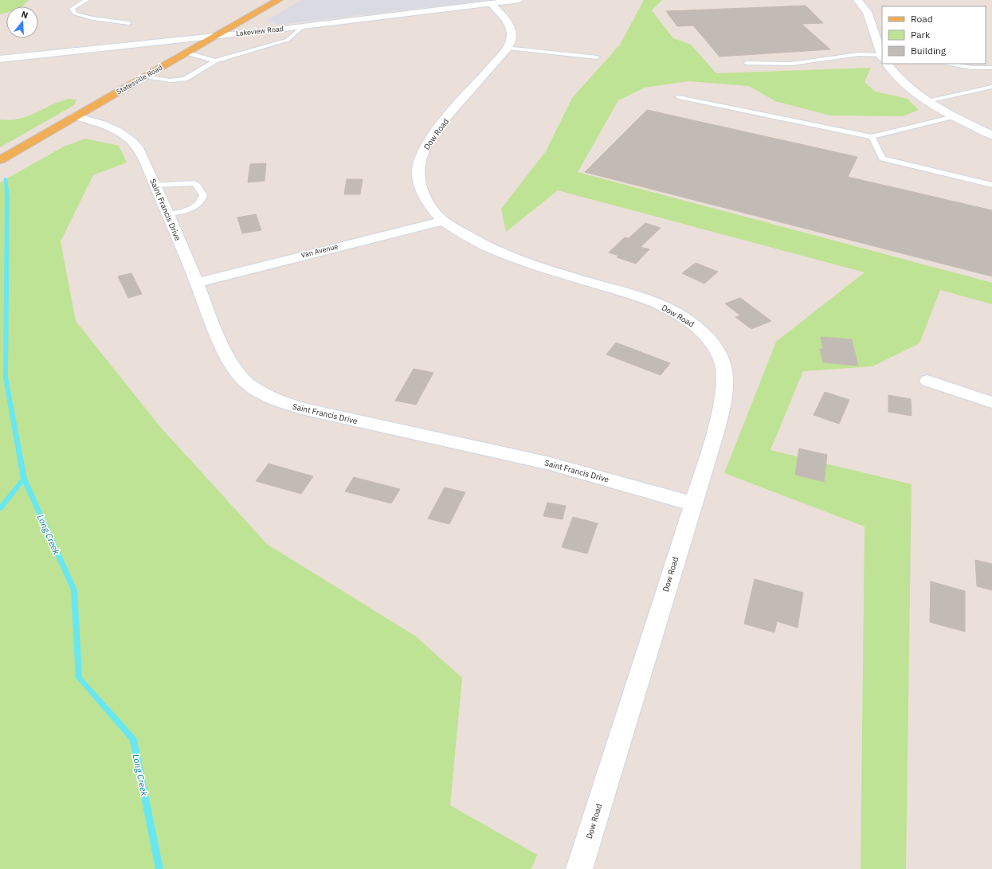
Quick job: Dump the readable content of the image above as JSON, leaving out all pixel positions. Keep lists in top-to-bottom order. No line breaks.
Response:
{"streets":{"main road":["Statesville Road"],"street":["Lakeview Road","Dow Road","Saint Francis Drive","Van Avenue"]},"crossings":[["Lakeview Road","Statesville Road"],["Lakeview Road","Dow Road"],["Statesville Road","Saint Francis Drive"],["Dow Road","Saint Francis Drive"],["Dow Road","Van Avenue"],["Saint Francis Drive","Van Avenue"]],"water":["Long Creek"],"legend":["Road","Park","Building"],"north":"top"}
